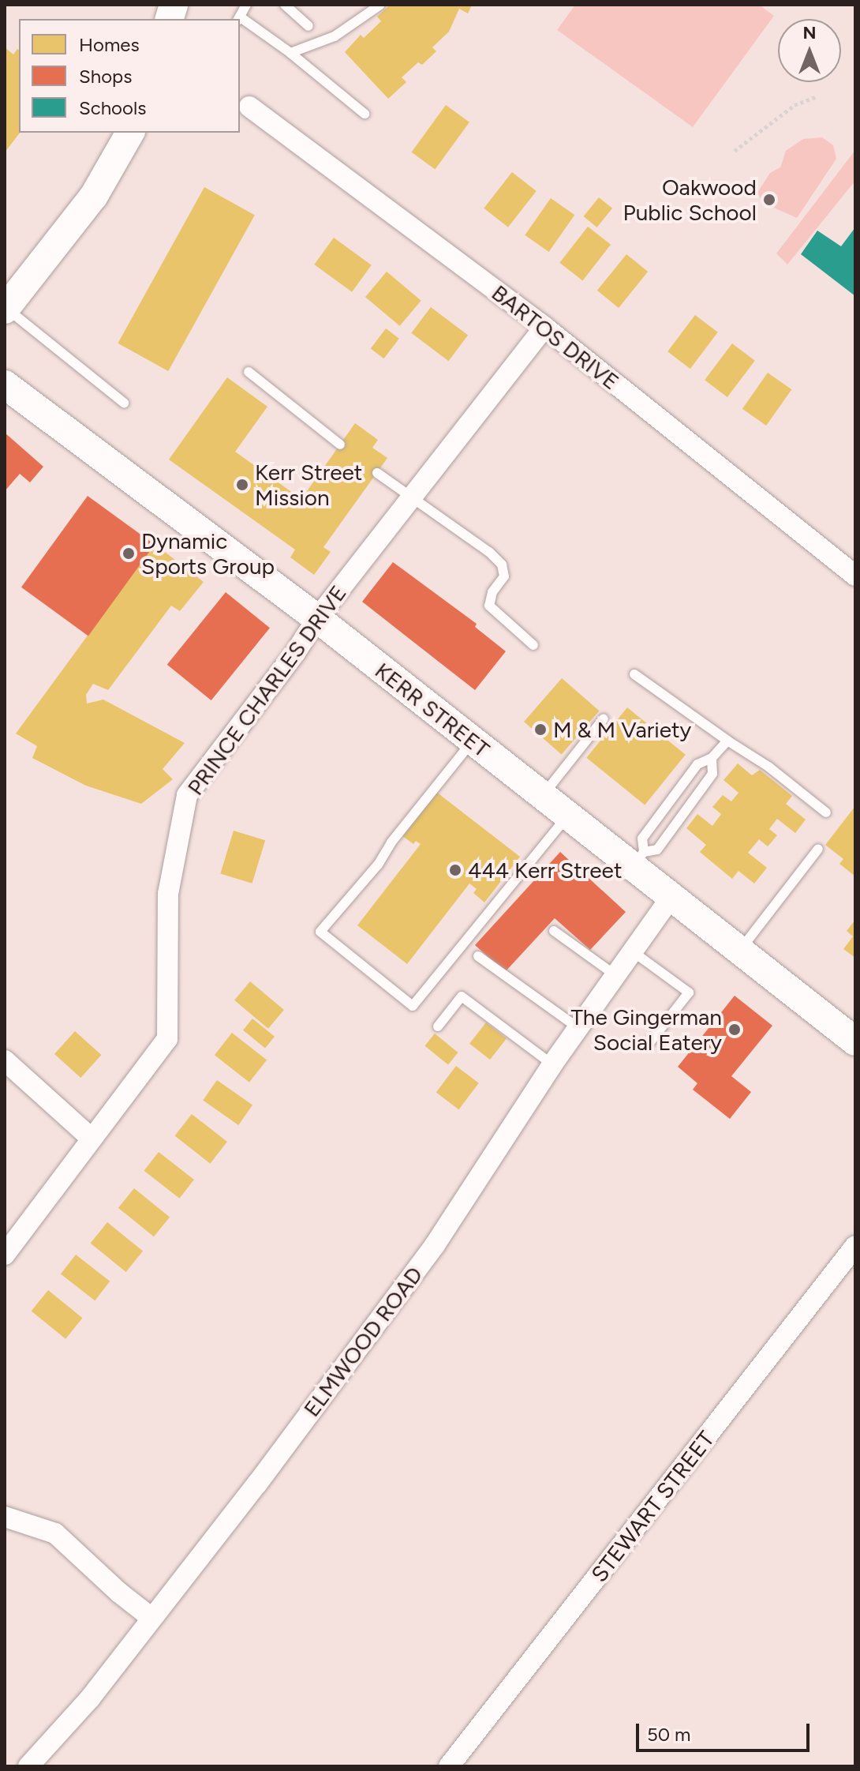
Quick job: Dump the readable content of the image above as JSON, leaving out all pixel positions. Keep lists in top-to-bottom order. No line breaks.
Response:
{"streets":{"main road":["KERR STREET"],"street":["BARTOS DRIVE","PRINCE CHARLES DRIVE","ELMWOOD ROAD","STEWART STREET"]},"crossings":[["BARTOS DRIVE","PRINCE CHARLES DRIVE"],["PRINCE CHARLES DRIVE","KERR STREET"],["KERR STREET","ELMWOOD ROAD"]],"places":["Oakwood Public School","Kerr Street Mission","Dynamic Sports Group","M & M Variety","444 Kerr Street","The Gingerman Social Eatery"],"legend":["Homes","Shops","Schools"],"scale_bar":"50 m","north":"top"}
